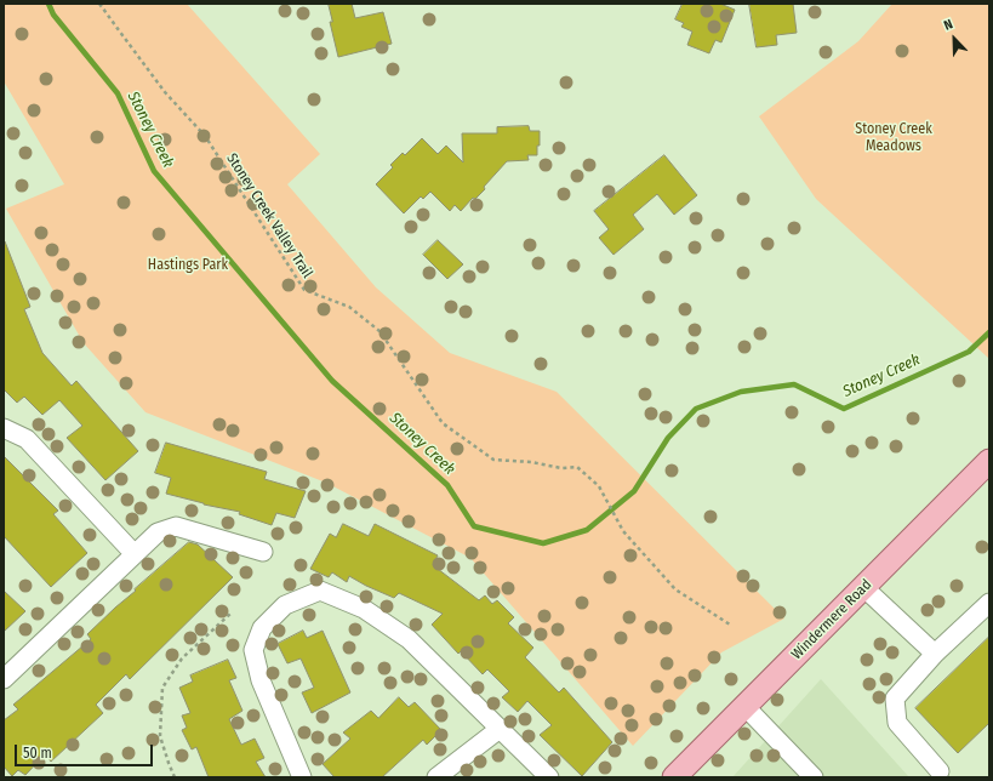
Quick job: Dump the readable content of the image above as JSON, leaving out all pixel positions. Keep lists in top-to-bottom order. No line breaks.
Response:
{"streets":{"main road":["Windermere Road"],"path":["Stoney Creek Valley Trail"]},"water":["Stoney Creek"],"parks":["Stoney Creek Meadows","Hastings Park"],"scale_bar":"50 m","north":"top left"}
